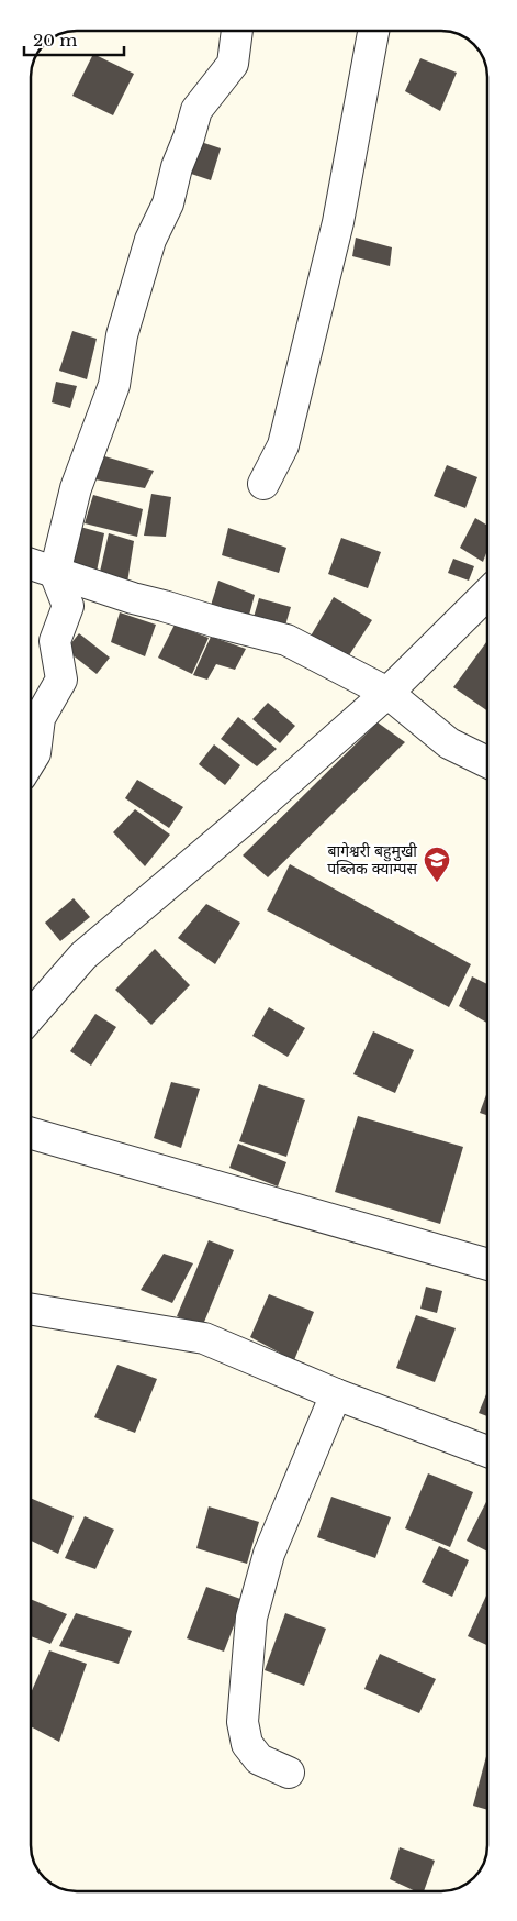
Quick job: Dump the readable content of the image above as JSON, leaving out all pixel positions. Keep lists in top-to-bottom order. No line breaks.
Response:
{"places":{"school or university":["बागेश्वरी बहुमुखी पब्लिक क्याम्पस"]},"scale_bar":"20 m"}
